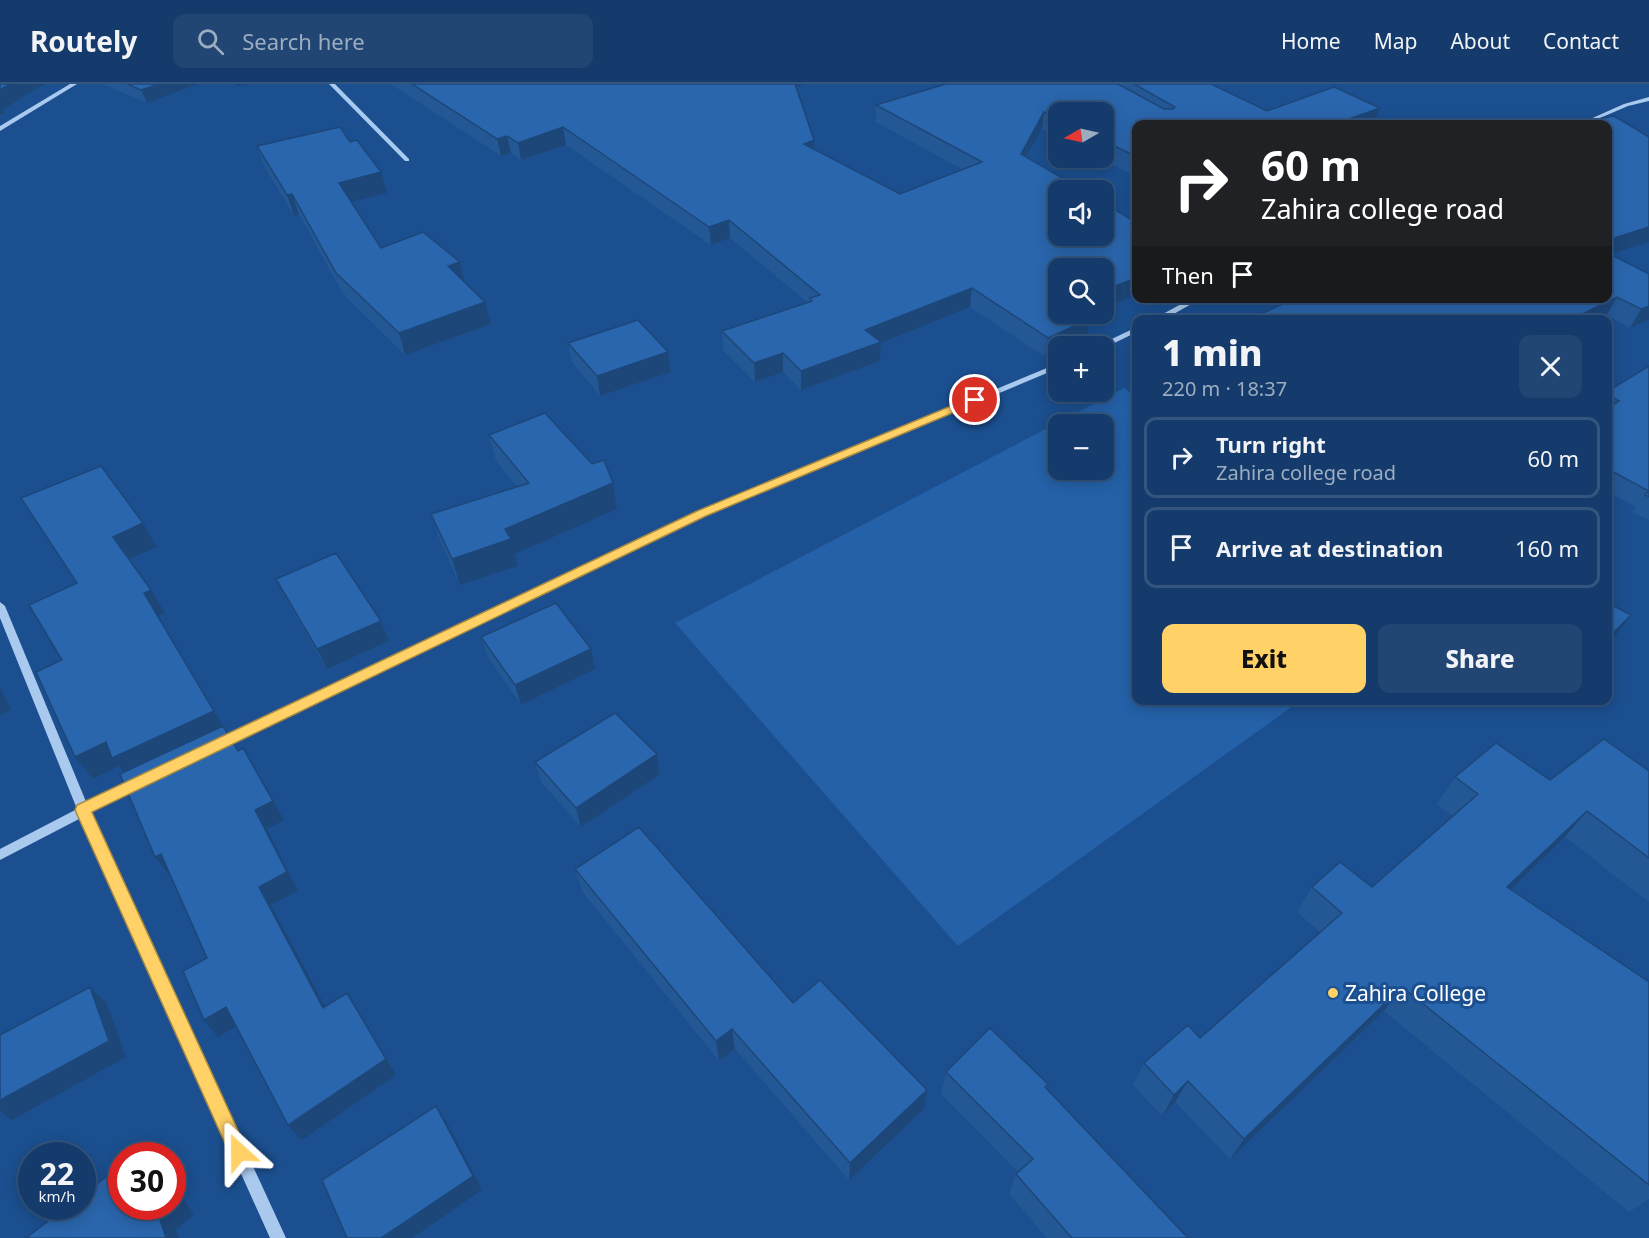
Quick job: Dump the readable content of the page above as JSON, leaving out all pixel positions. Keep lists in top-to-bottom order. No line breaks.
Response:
{"places":["Zahira College"],"north":"left","page":{"header":"Routely","search":"Search here","nav":["Home","Map","About","Contact"],"map_buttons":["+","−"],"turn":["60 m","Zahira college road"],"then":"Then","heading":["1 min","220 m · 18:37"],"list":[{"name":"Turn right","note":"Zahira college road","value":"60 m"},{"name":"Arrive at destination","value":"160 m"}],"buttons":["Exit","Share"],"speed":"22 km/h","limit":"30"}}
